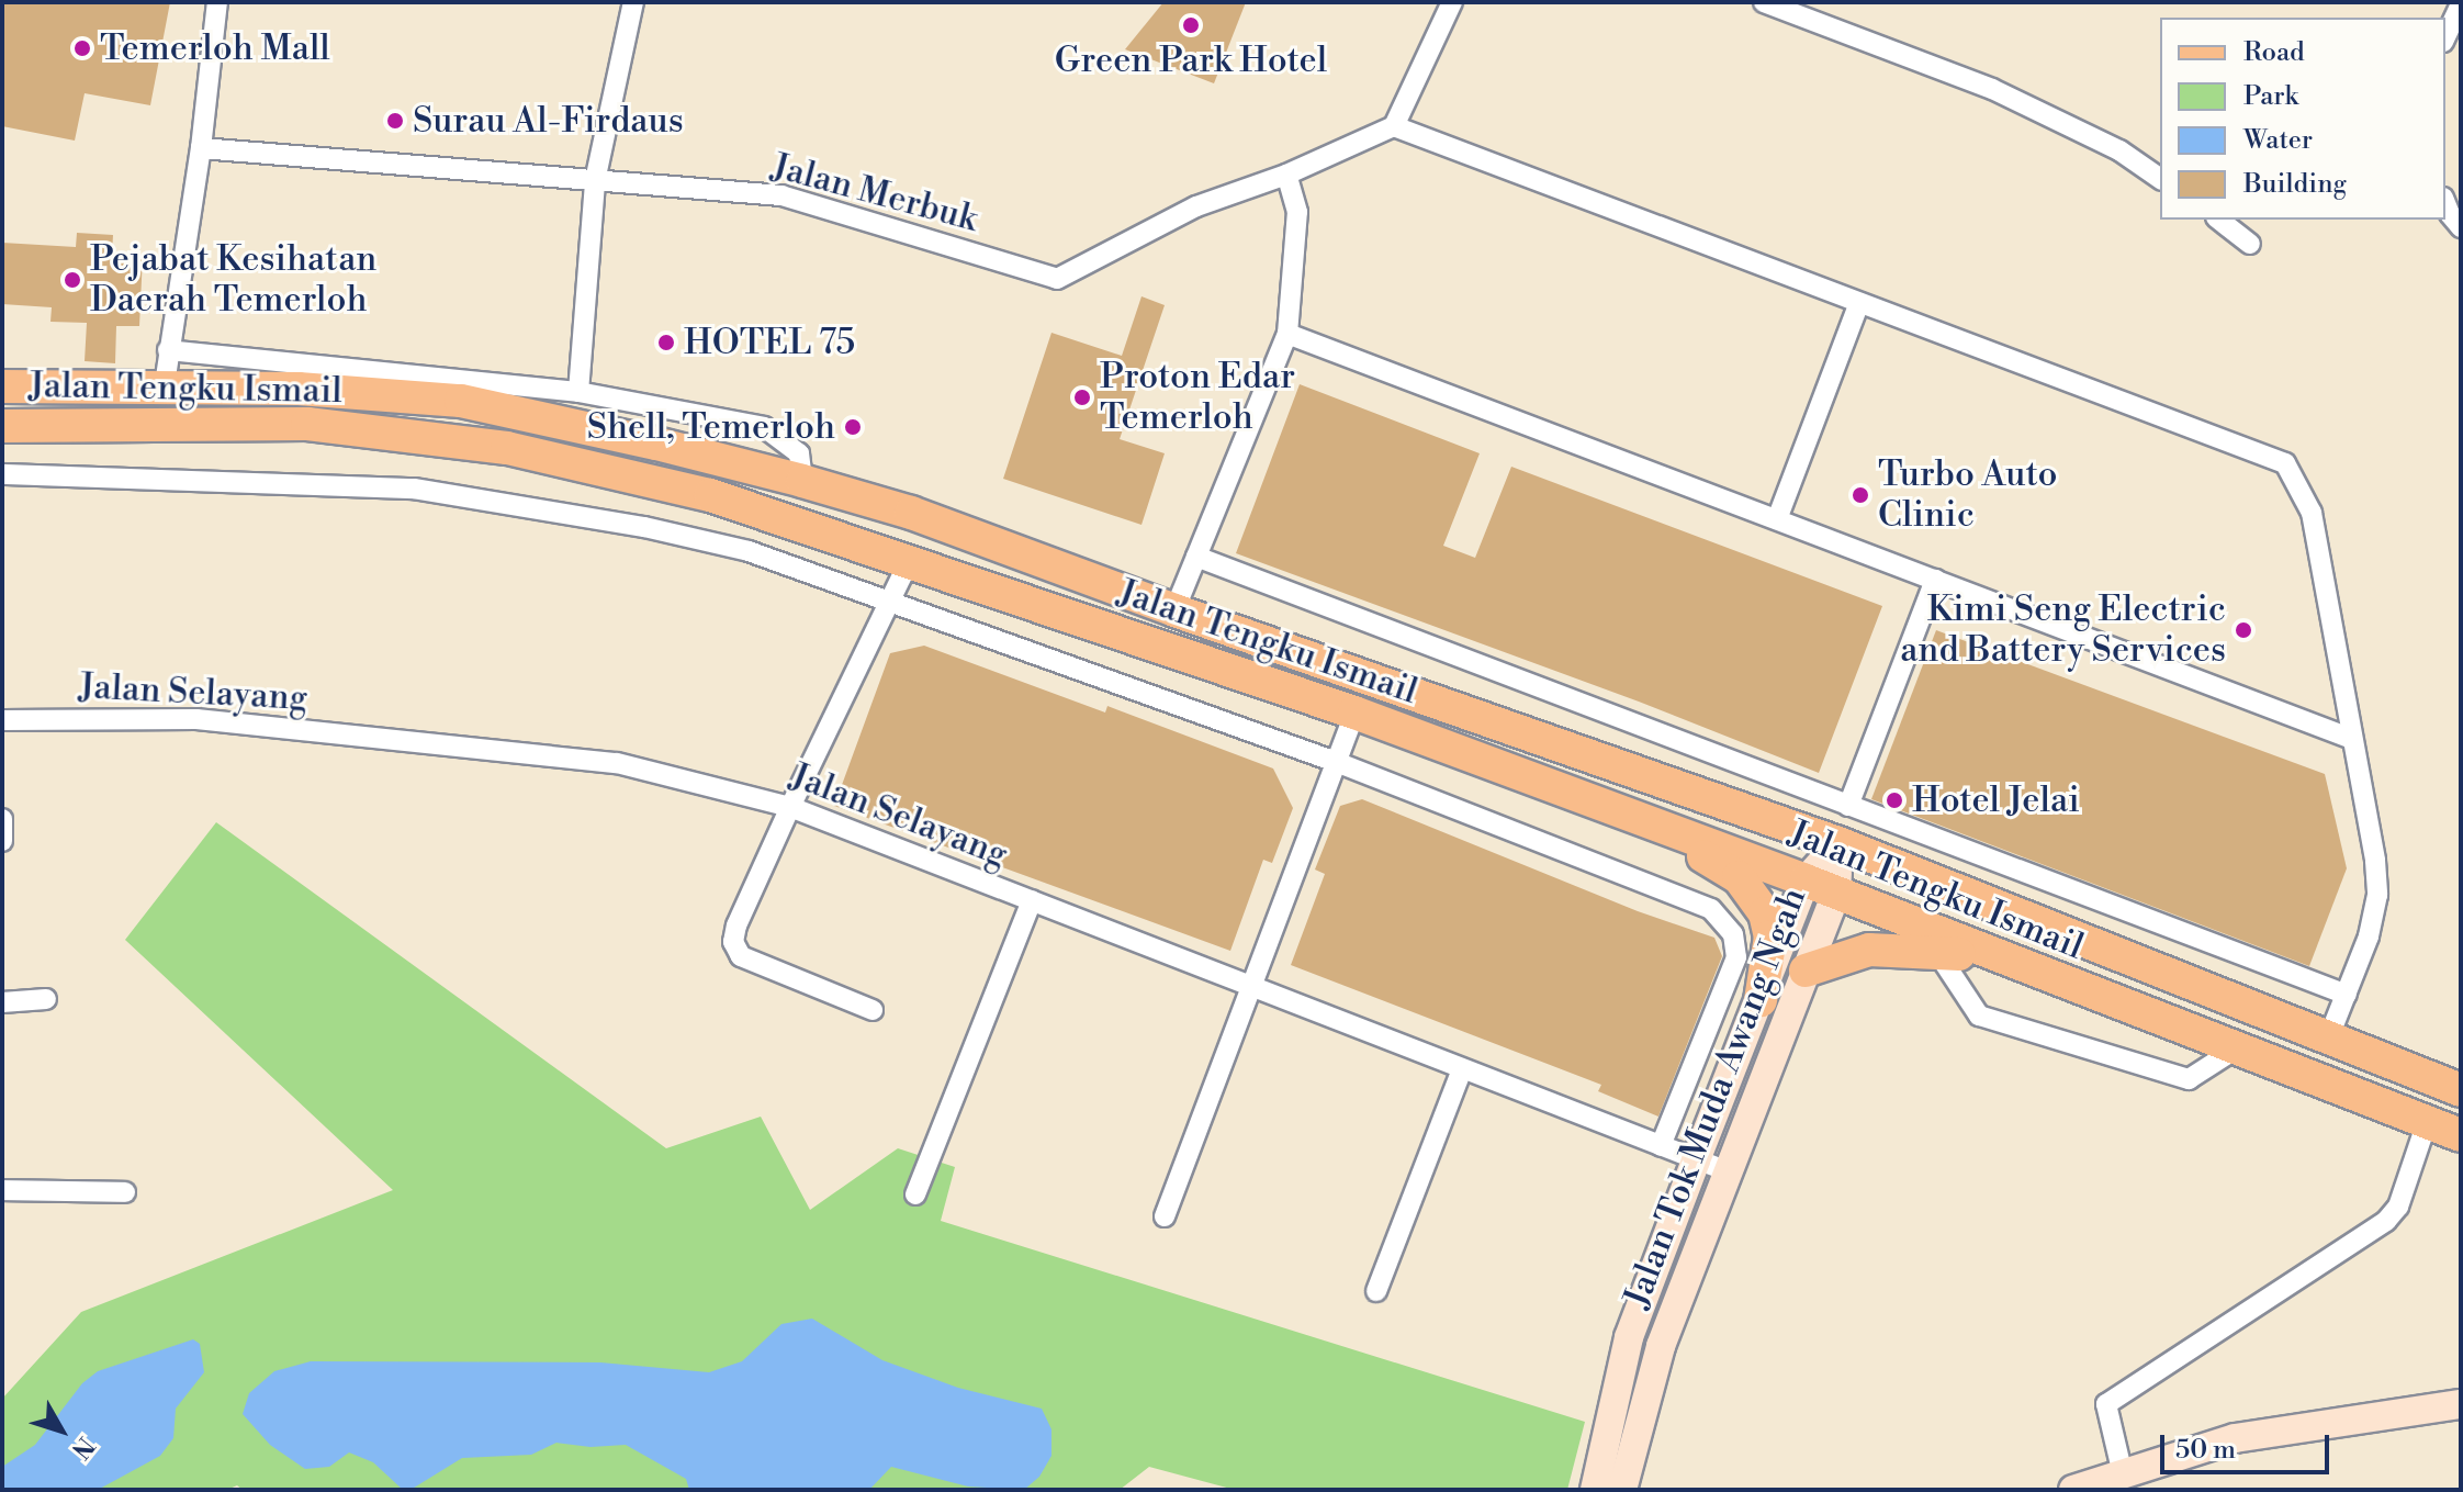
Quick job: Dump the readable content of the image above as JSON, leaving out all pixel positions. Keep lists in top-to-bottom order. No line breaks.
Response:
{"streets":{"main road":["Jalan Tengku Ismail","Jalan Tok Muda Awang Ngah"],"street":["Jalan Merbuk","Jalan Selayang"]},"crossings":[["Jalan Tengku Ismail","Jalan Tok Muda Awang Ngah"],["Jalan Selayang","Jalan Tok Muda Awang Ngah"]],"places":["Green Park Hotel","Temerloh Mall","Surau Al-Firdaus","Pejabat Kesihatan Daerah Temerloh","HOTEL 75","Proton Edar Temerloh","Shell, Temerloh","Turbo Auto Clinic","Kimi Seng Electric and Battery Services","Hotel Jelai"],"legend":["Road","Park","Water","Building"],"scale_bar":"50 m","north":"bottom right"}
